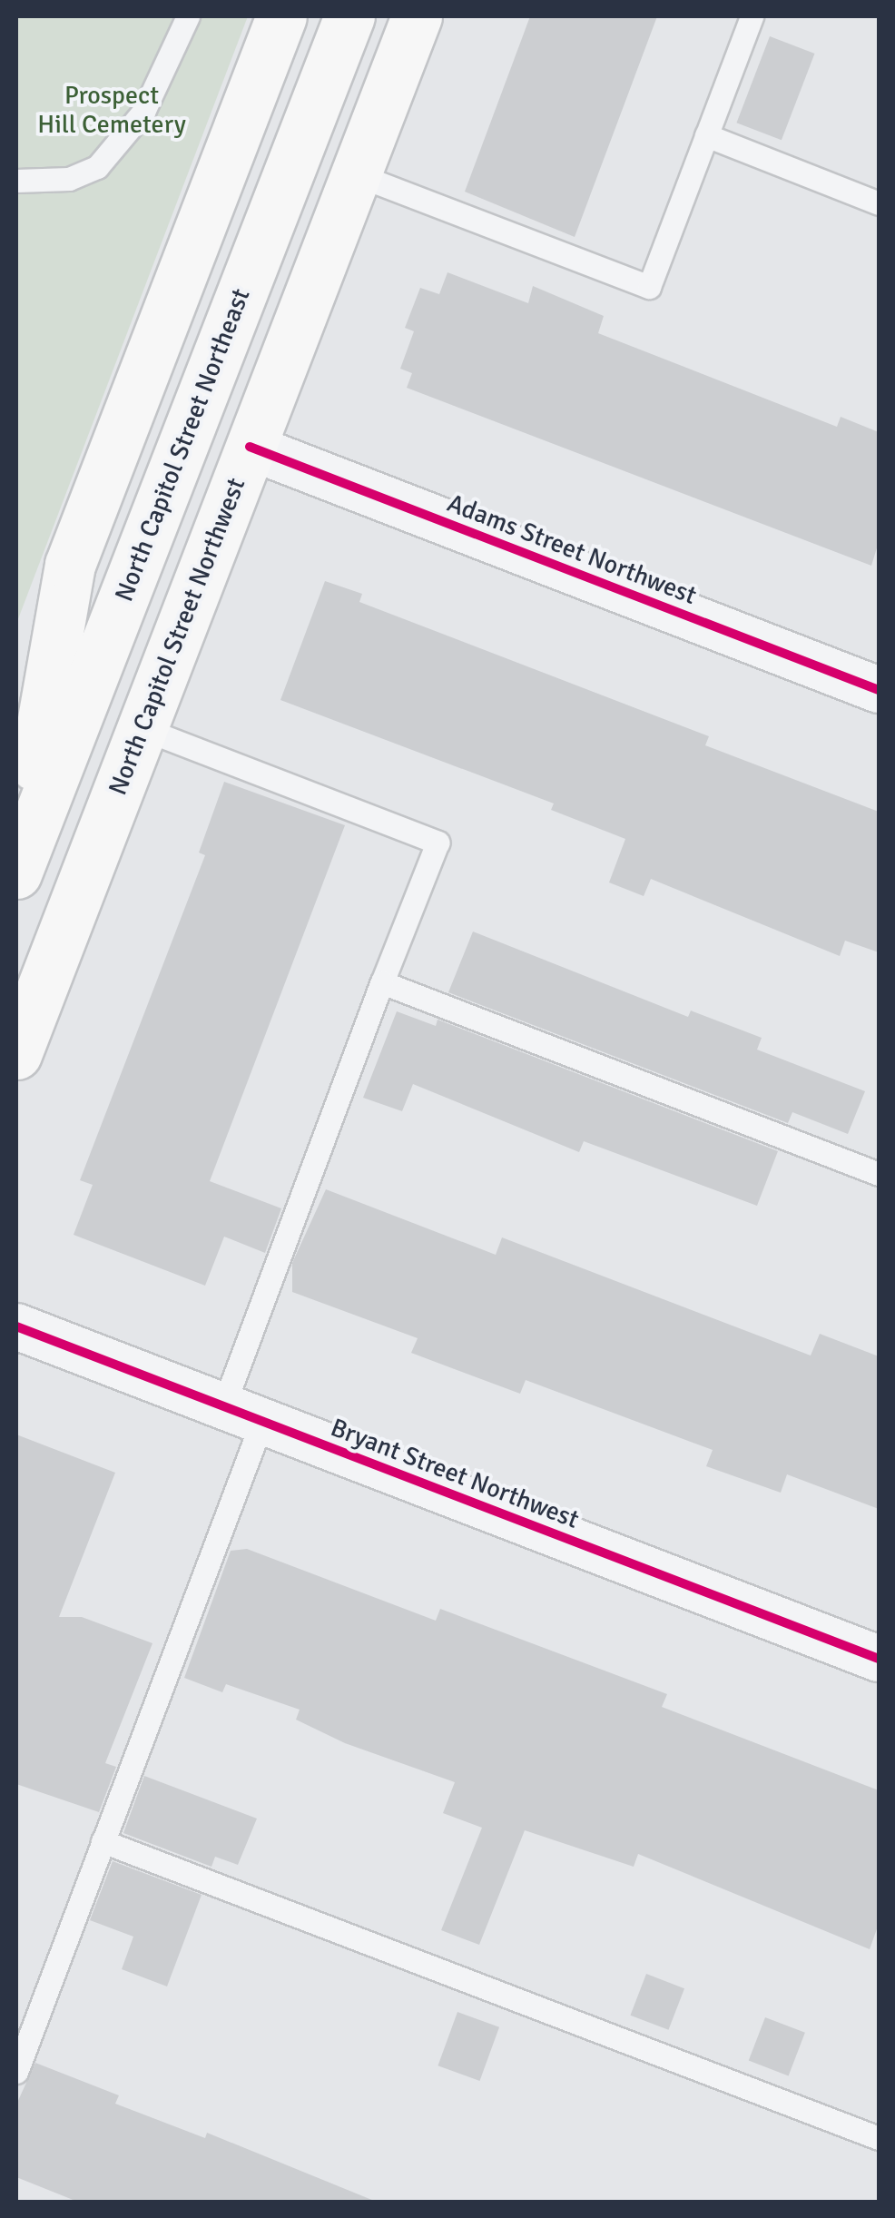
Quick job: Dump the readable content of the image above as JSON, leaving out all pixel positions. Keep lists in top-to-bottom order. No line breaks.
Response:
{"streets":{"main road":["North Capitol Street Northeast","North Capitol Street Northwest"],"street":["Adams Street Northwest","Bryant Street Northwest"]},"crossings":[["Adams Street Northwest","North Capitol Street Northwest"]],"parks":["Prospect Hill Cemetery"]}
